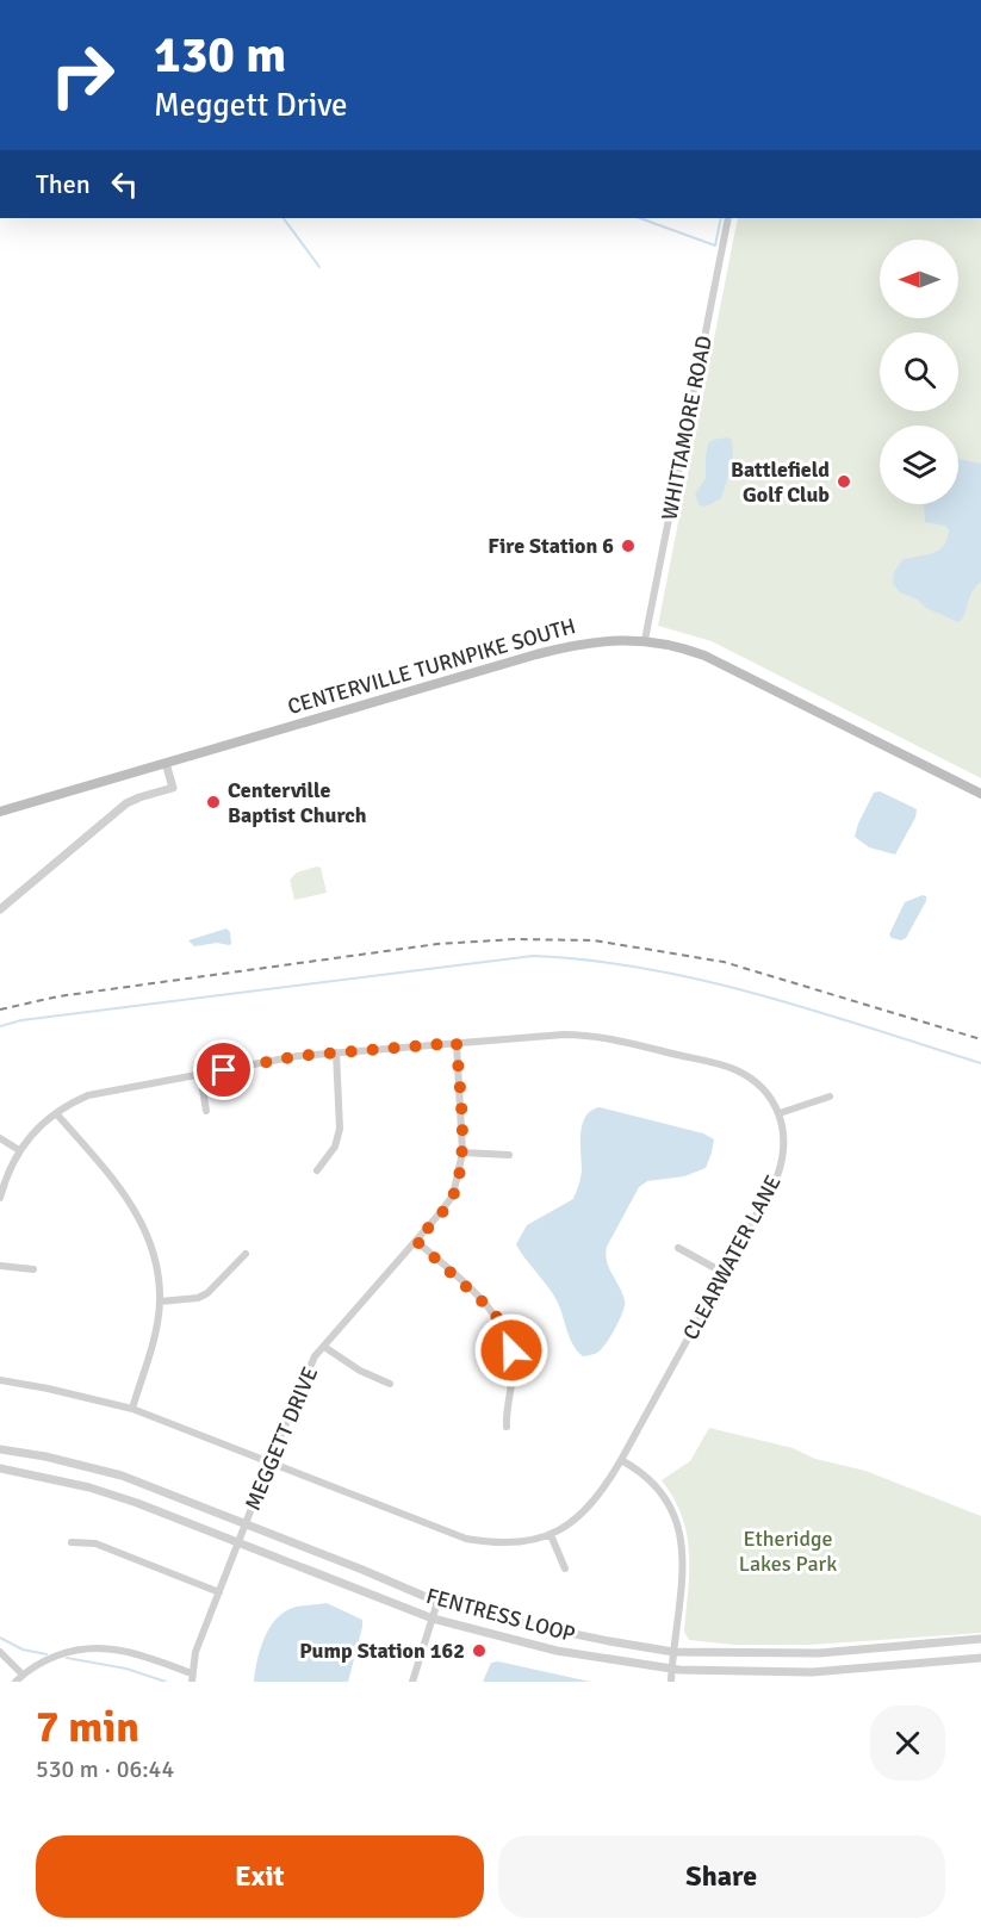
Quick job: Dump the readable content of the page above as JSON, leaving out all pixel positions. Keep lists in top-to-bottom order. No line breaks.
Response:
{"streets":{"main road":["CENTERVILLE TURNPIKE SOUTH"],"street":["WHITTAMORE ROAD","CLEARWATER LANE","MEGGETT DRIVE","FENTRESS LOOP"]},"crossings":[["WHITTAMORE ROAD","CENTERVILLE TURNPIKE SOUTH"],["CLEARWATER LANE","MEGGETT DRIVE"],["MEGGETT DRIVE","FENTRESS LOOP"]],"parks":["Etheridge Lakes Park"],"places":["Battlefield Golf Club","Fire Station 6","Centerville Baptist Church","Pump Station 162"],"north":"left","page":{"turn":["130 m","Meggett Drive"],"then":"Then","heading":["7 min","530 m · 06:44"],"buttons":["Exit","Share"]}}
